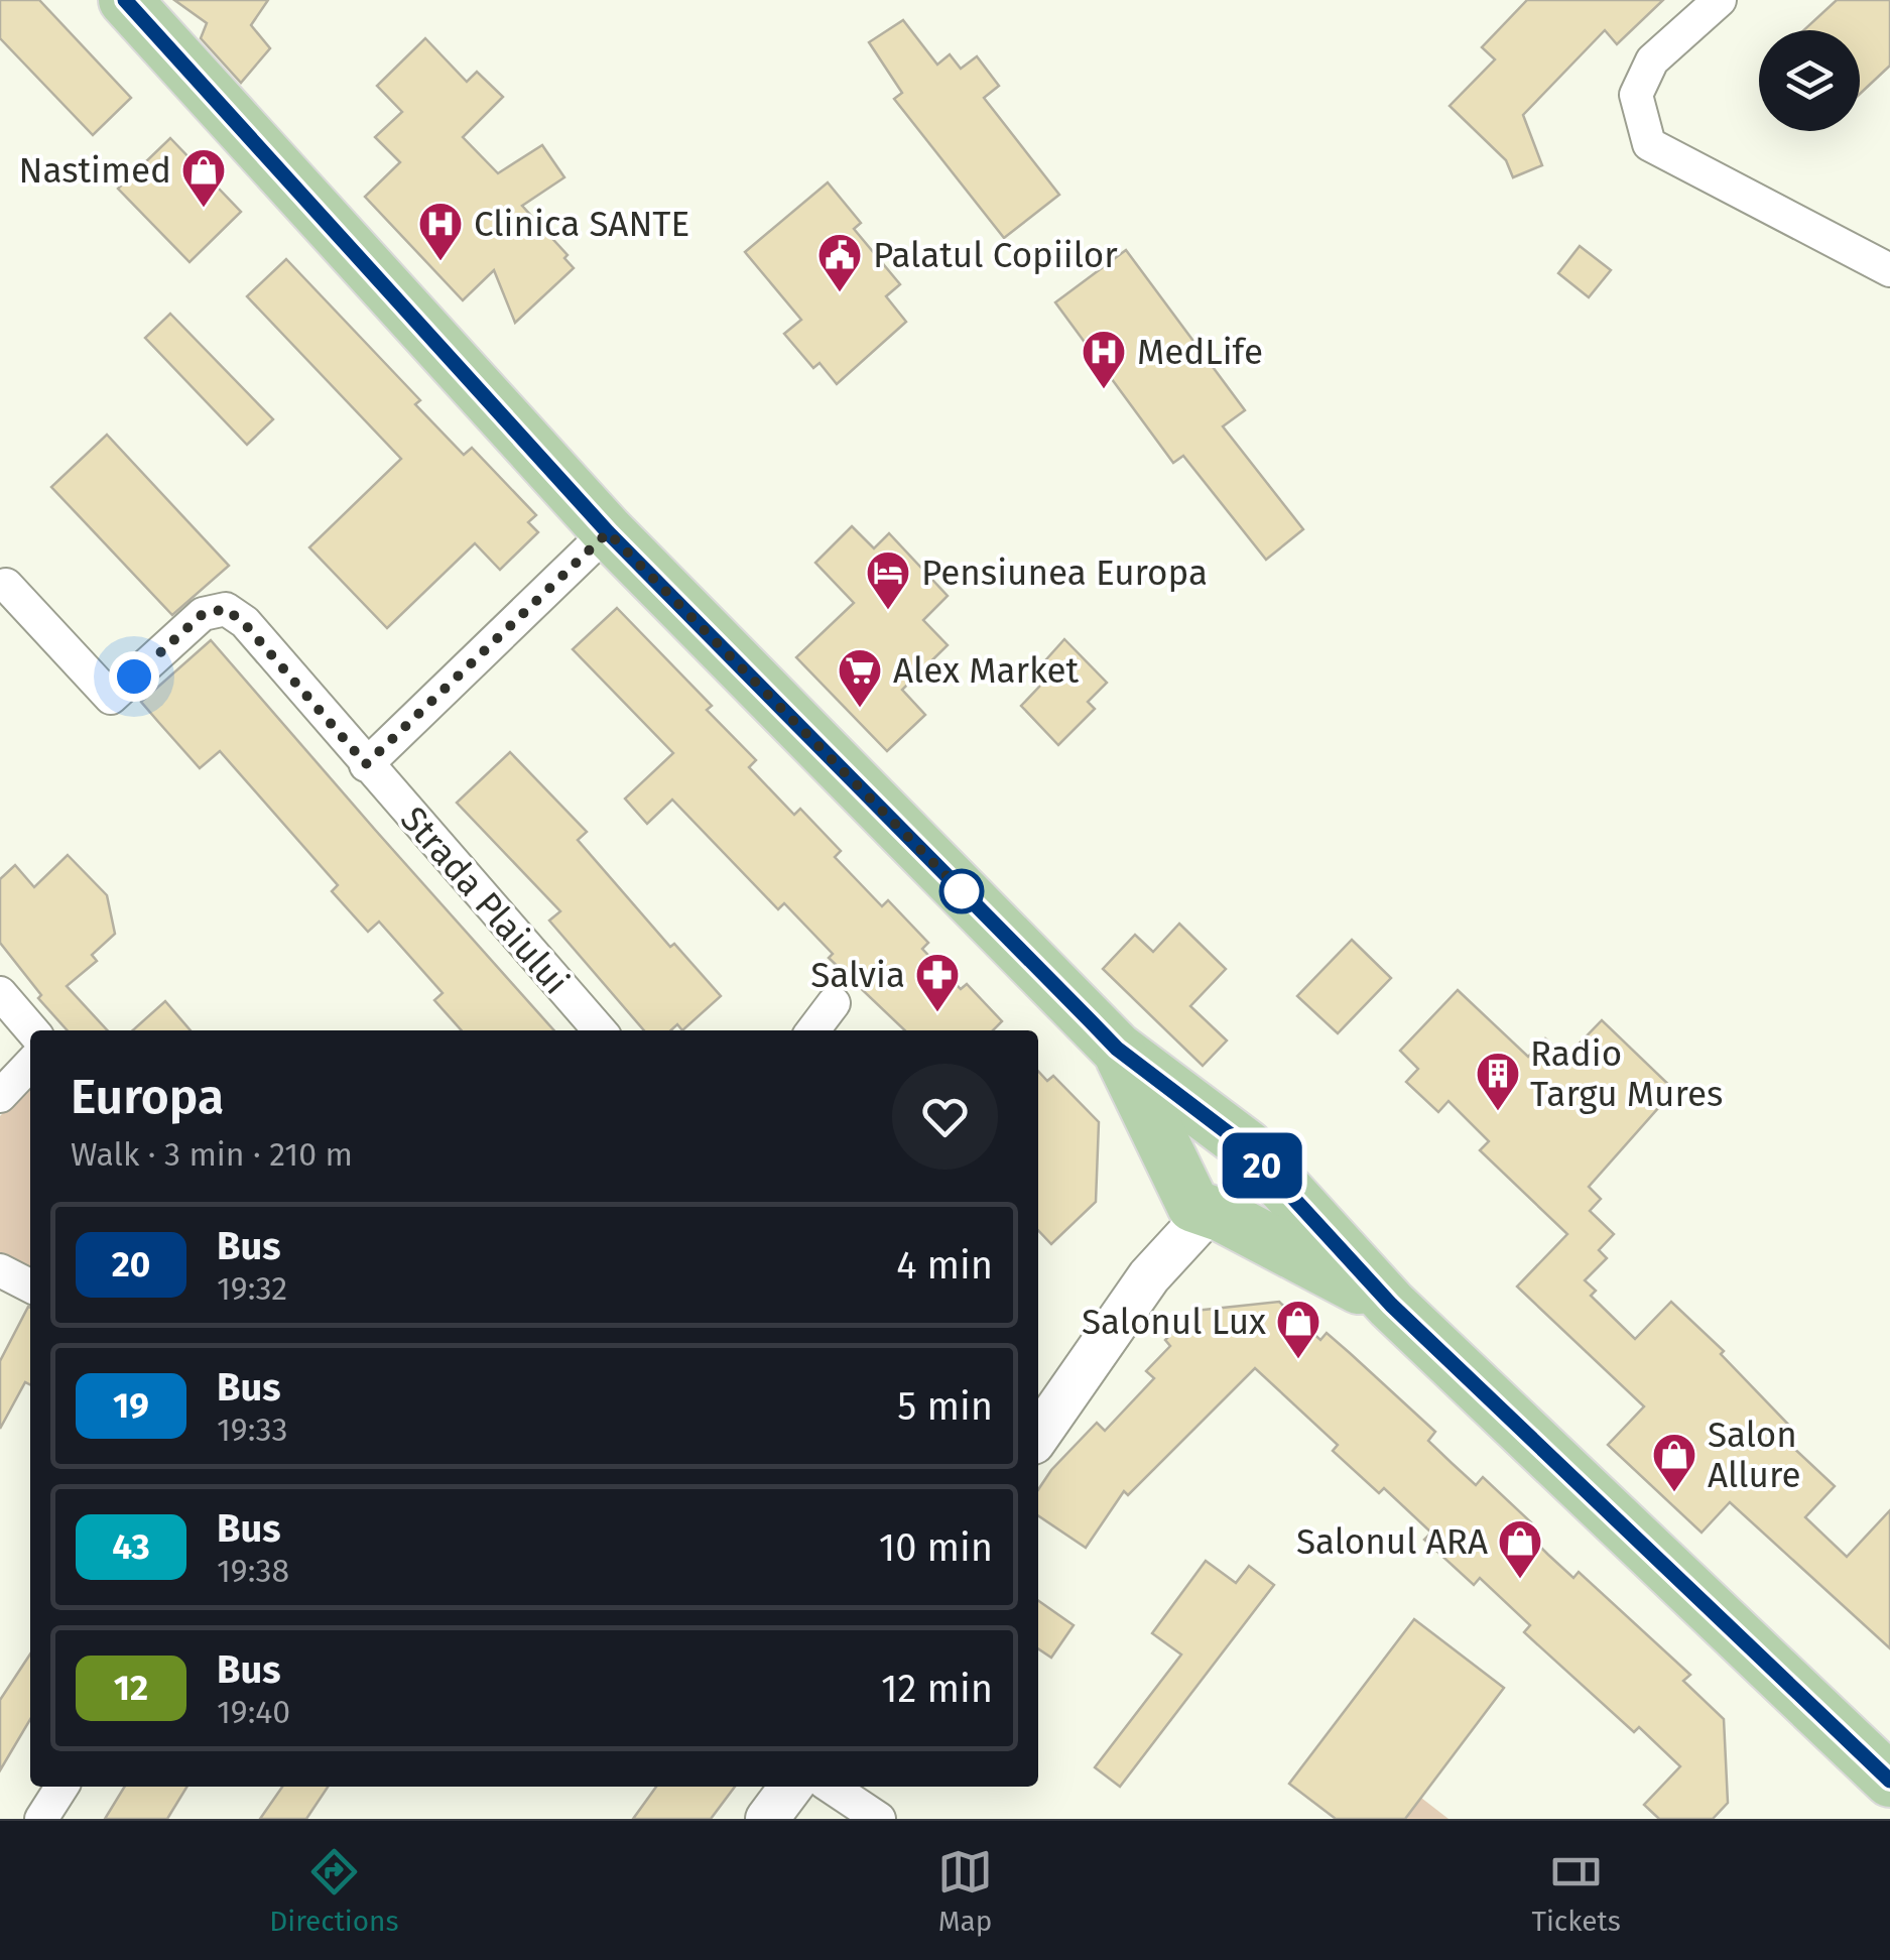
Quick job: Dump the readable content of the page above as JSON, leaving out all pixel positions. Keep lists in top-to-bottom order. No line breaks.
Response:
{"streets":{"street":["Strada Plaiului"]},"places":{"shop":["Nastimed","Salonul Lux","Salon Allure","Salonul ARA"],"hospital":["Clinica SANTE","MedLife"],"public building":["Palatul Copiilor"],"hotel":["Pensiunea Europa"],"supermarket":["Alex Market"],"pharmacy":["Salvia"],"building":["Radio Targu Mures"]},"lines":["bus line 20"],"page":{"on_map":"20","heading":["Europa","Walk · 3 min · 210 m"],"list":[{"mark":"20","name":"Bus","note":"19:32","value":"4 min"},{"mark":"19","name":"Bus","note":"19:33","value":"5 min"},{"mark":"43","name":"Bus","note":"19:38","value":"10 min"},{"mark":"12","name":"Bus","note":"19:40","value":"12 min"}],"tabs":["Directions","Map","Tickets"]}}
